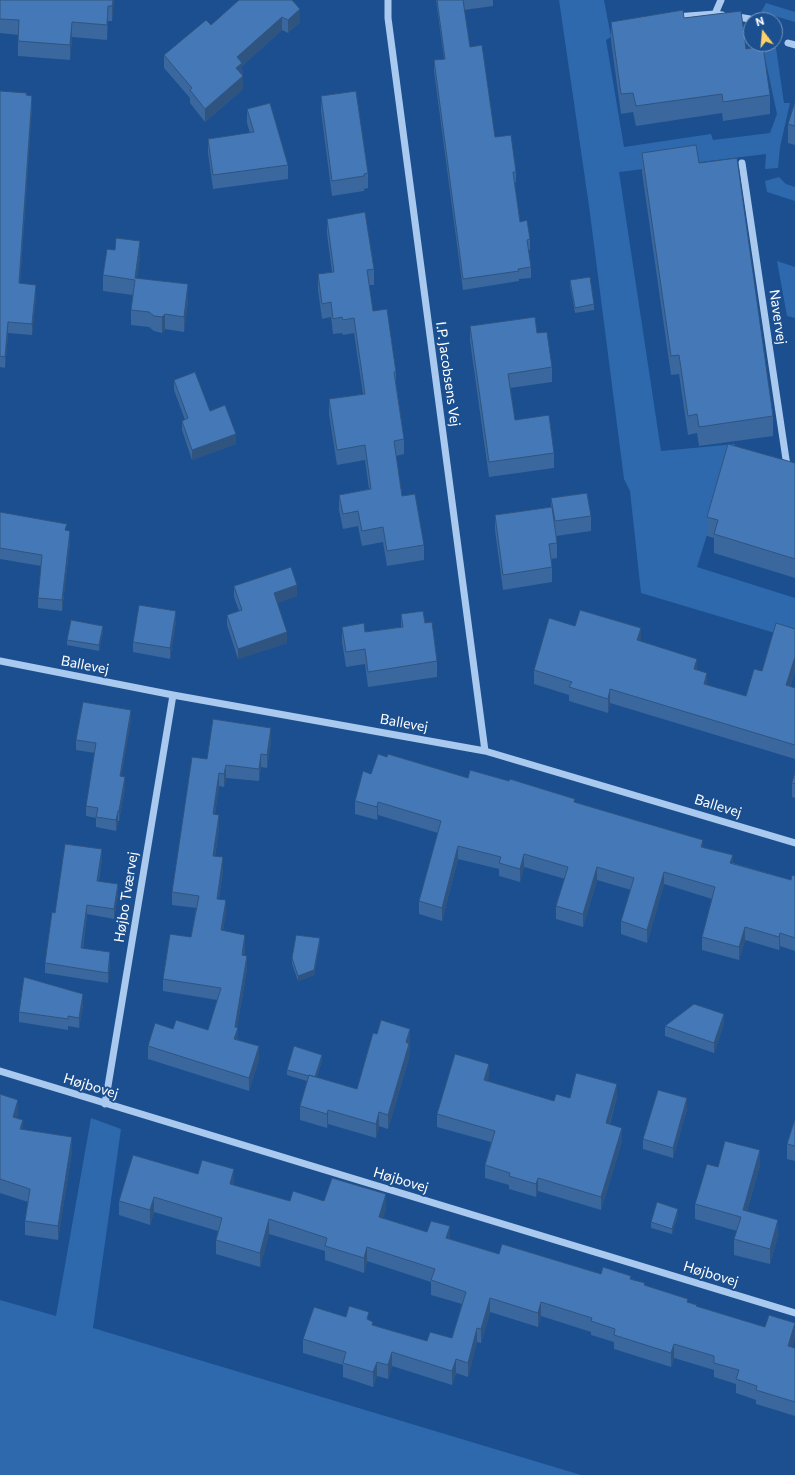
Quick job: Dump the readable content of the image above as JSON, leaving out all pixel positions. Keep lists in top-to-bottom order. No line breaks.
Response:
{"streets":{"street":["Navervej","I.P. Jacobsens Vej","Ballevej","Højbo Tværvej","Højbovej"]},"crossings":[["I.P. Jacobsens Vej","Ballevej"],["Ballevej","Højbo Tværvej"],["Højbo Tværvej","Højbovej"]],"north":"top"}
